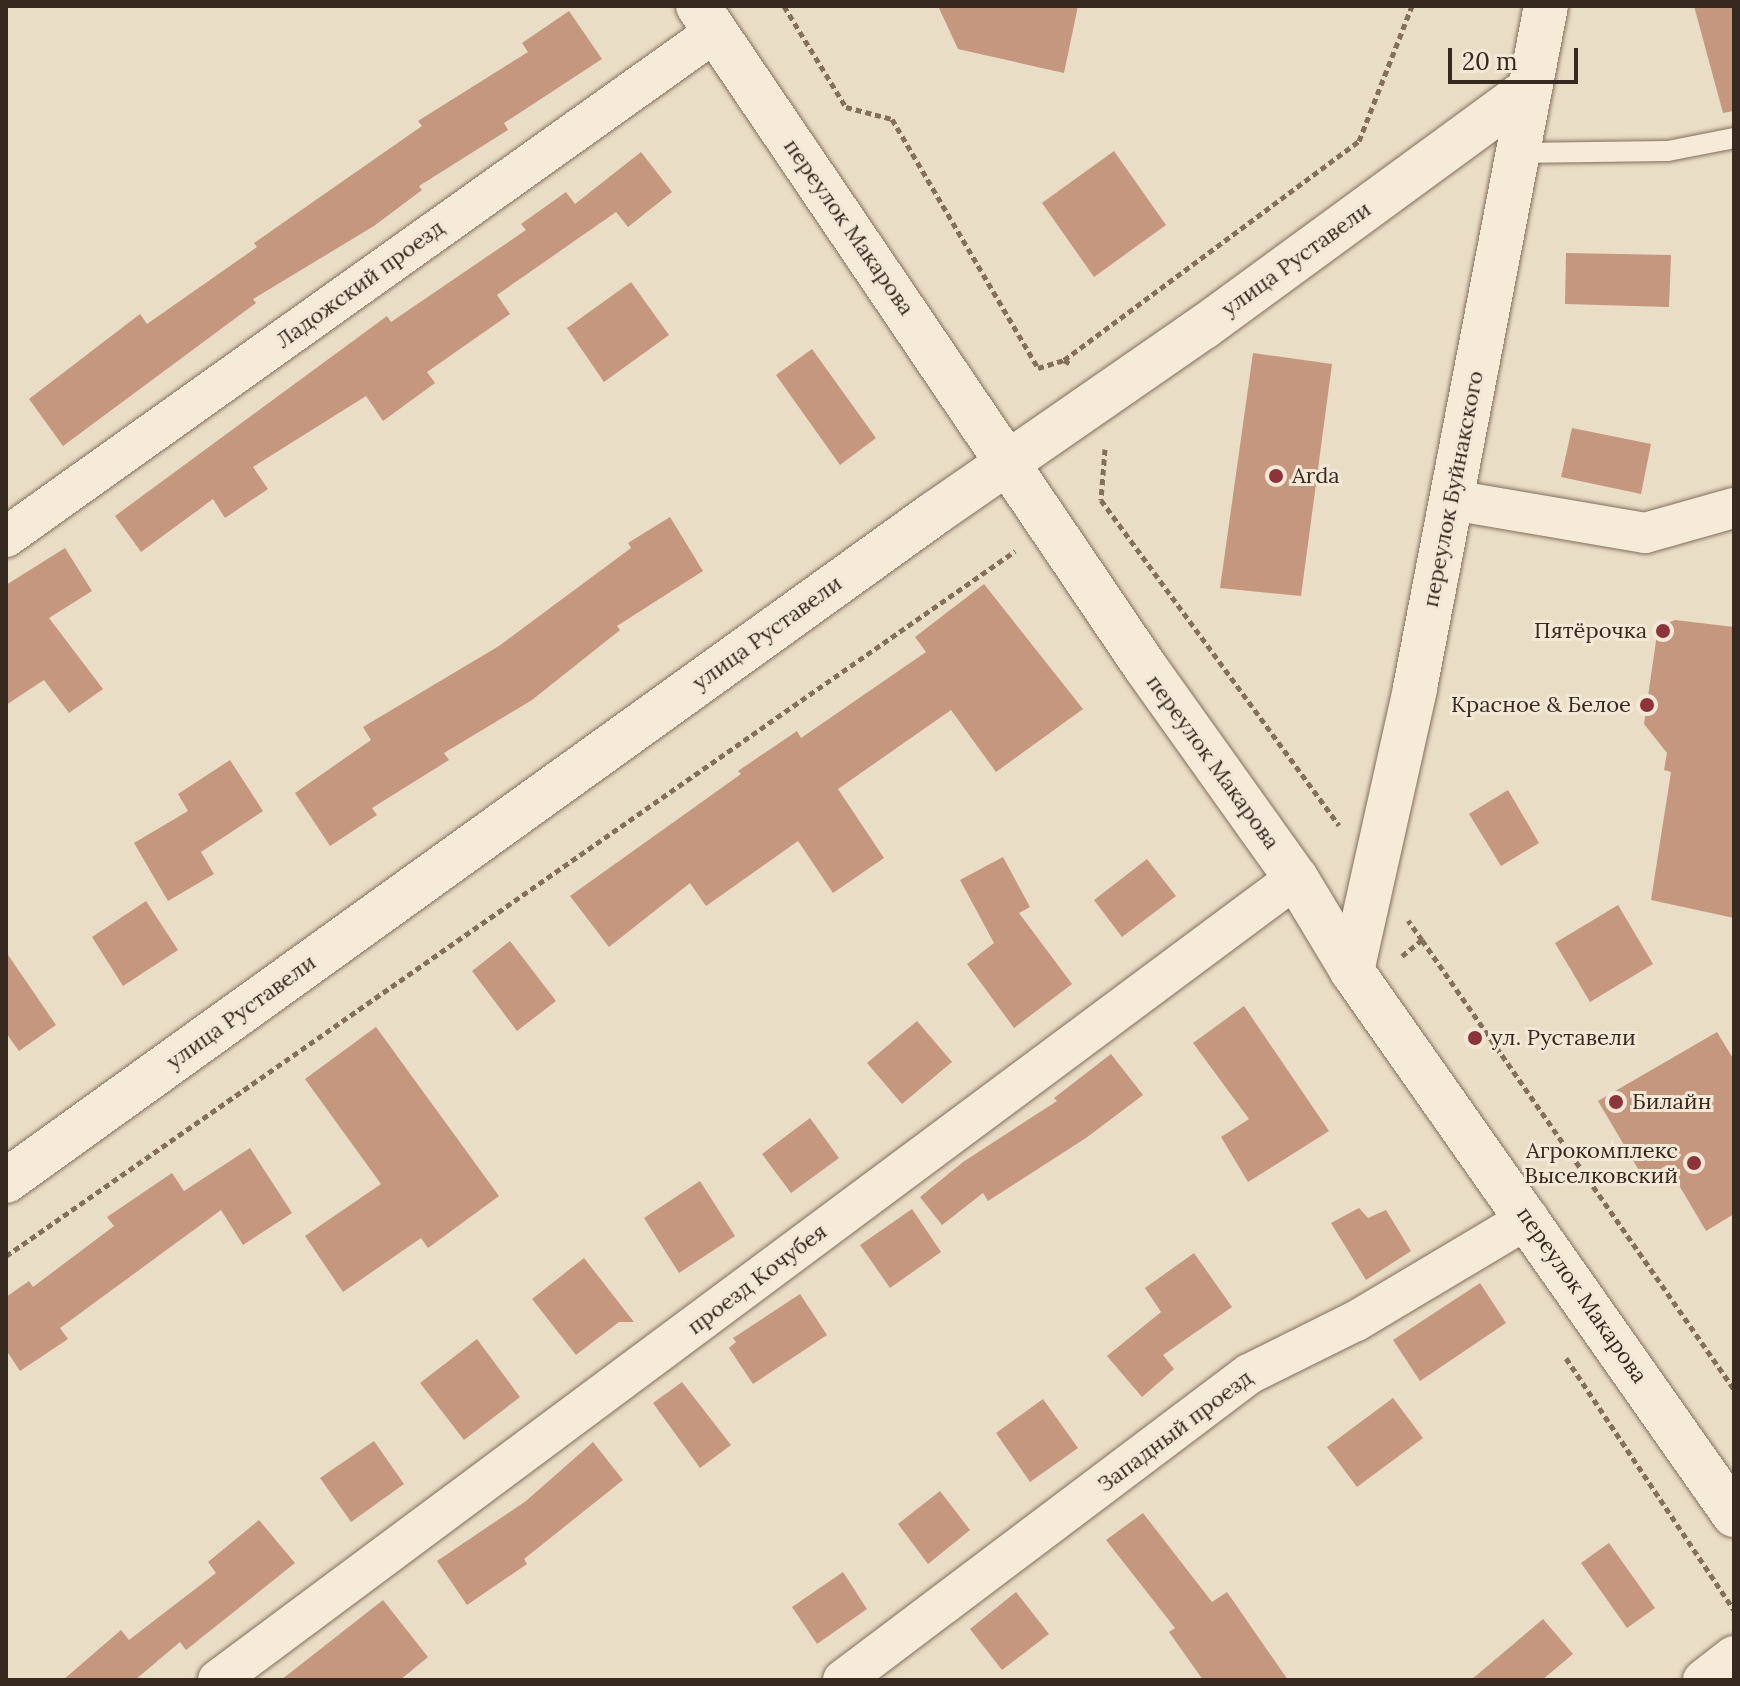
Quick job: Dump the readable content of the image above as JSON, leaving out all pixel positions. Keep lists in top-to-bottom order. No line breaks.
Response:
{"streets":{"street":["переулок Макарова","улица Руставели","Ладожский проезд","переулок Буйнакского","проезд Кочубея","Западный проезд"]},"crossings":[["переулок Макарова","улица Руставели"],["переулок Макарова","Ладожский проезд"],["переулок Макарова","переулок Буйнакского"],["переулок Макарова","проезд Кочубея"],["переулок Макарова","Западный проезд"],["улица Руставели","переулок Буйнакского"]],"places":["Arda","Пятёрочка","Красное & Белое","ул. Руставели","Билайн","Агрокомплекс Выселковский"],"scale_bar":"20 m"}
